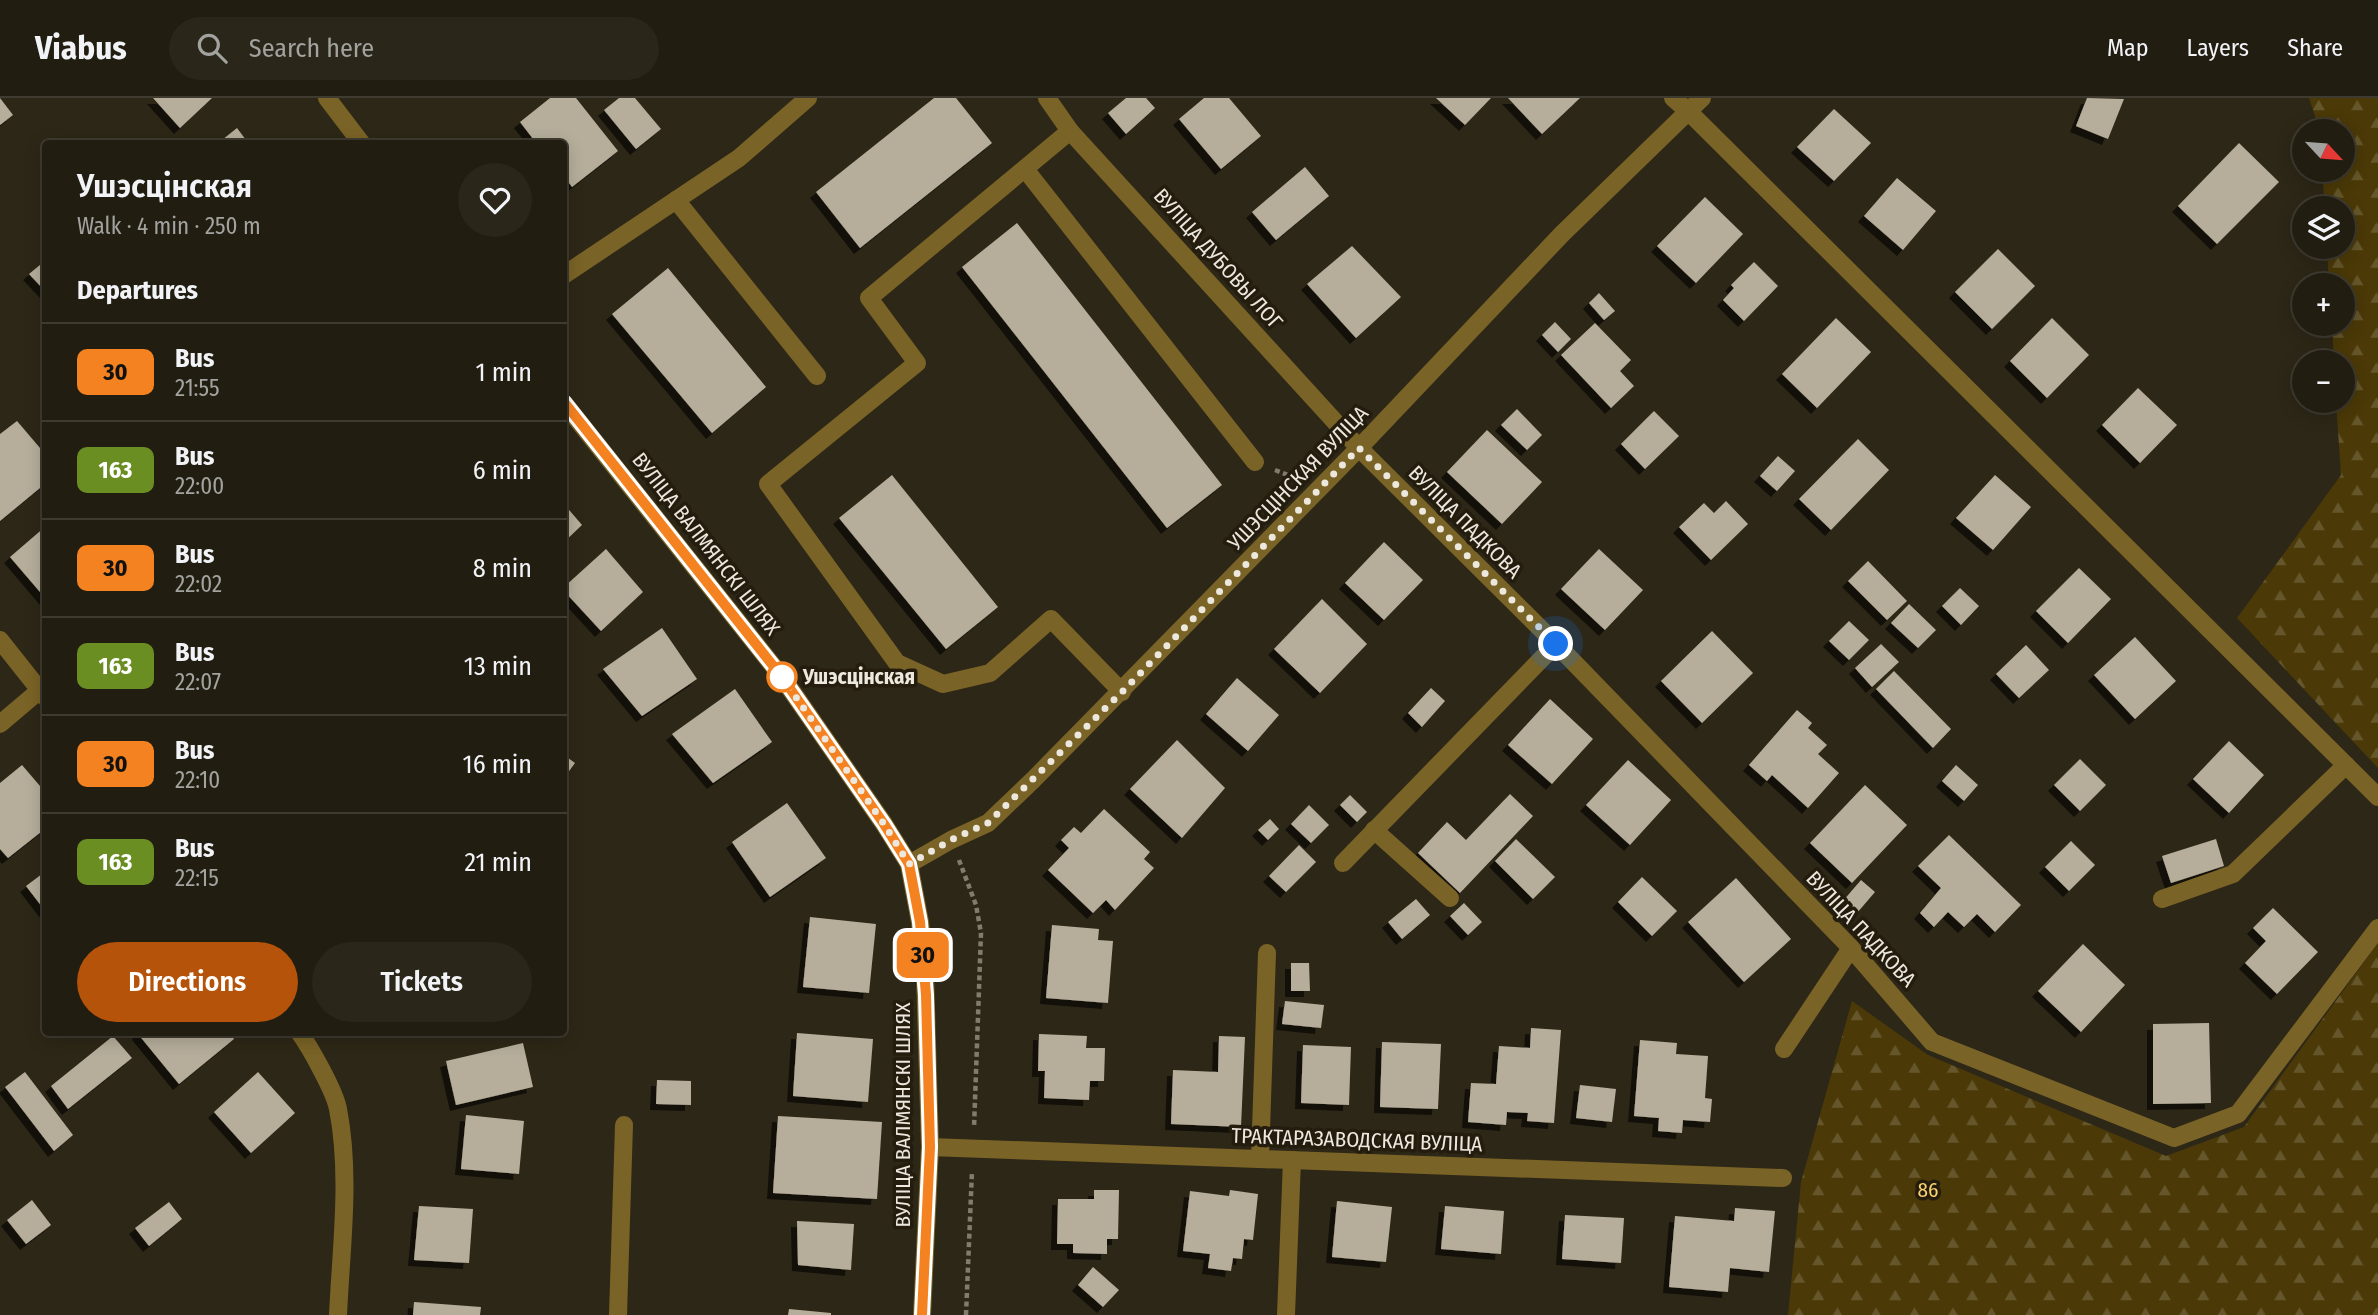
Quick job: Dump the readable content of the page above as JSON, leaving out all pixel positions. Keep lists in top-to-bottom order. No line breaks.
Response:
{"streets":{"street":["ВУЛІЦА ДУБОВЫ ЛОГ","УШЭСЦІНСКАЯ ВУЛІЦА","ВУЛІЦА ПАДКОВА","ВУЛІЦА ВАЛМЯНСКІ ШЛЯХ","ТРАКТАРАЗАВОДСКАЯ ВУЛІЦА"]},"crossings":[["ВУЛІЦА ДУБОВЫ ЛОГ","УШЭСЦІНСКАЯ ВУЛІЦА"],["ВУЛІЦА ДУБОВЫ ЛОГ","ВУЛІЦА ПАДКОВА"],["УШЭСЦІНСКАЯ ВУЛІЦА","ВУЛІЦА ПАДКОВА"],["УШЭСЦІНСКАЯ ВУЛІЦА","ВУЛІЦА ВАЛМЯНСКІ ШЛЯХ"],["ВУЛІЦА ВАЛМЯНСКІ ШЛЯХ","ТРАКТАРАЗАВОДСКАЯ ВУЛІЦА"]],"parks":["86"],"places":["Ушэсцінская"],"lines":["bus line 30"],"north":"bottom right","page":{"header":"Viabus","search":"Search here","nav":["Map","Layers","Share"],"on_map":"30","map_buttons":["+","−"],"heading":[["Ушэсцінская","Walk · 4 min · 250 m"],"Departures"],"list":[{"mark":"30","name":"Bus","note":"21:55","value":"1 min"},{"mark":"163","name":"Bus","note":"22:00","value":"6 min"},{"mark":"30","name":"Bus","note":"22:02","value":"8 min"},{"mark":"163","name":"Bus","note":"22:07","value":"13 min"},{"mark":"30","name":"Bus","note":"22:10","value":"16 min"},{"mark":"163","name":"Bus","note":"22:15","value":"21 min"}],"buttons":["Directions","Tickets"]}}
